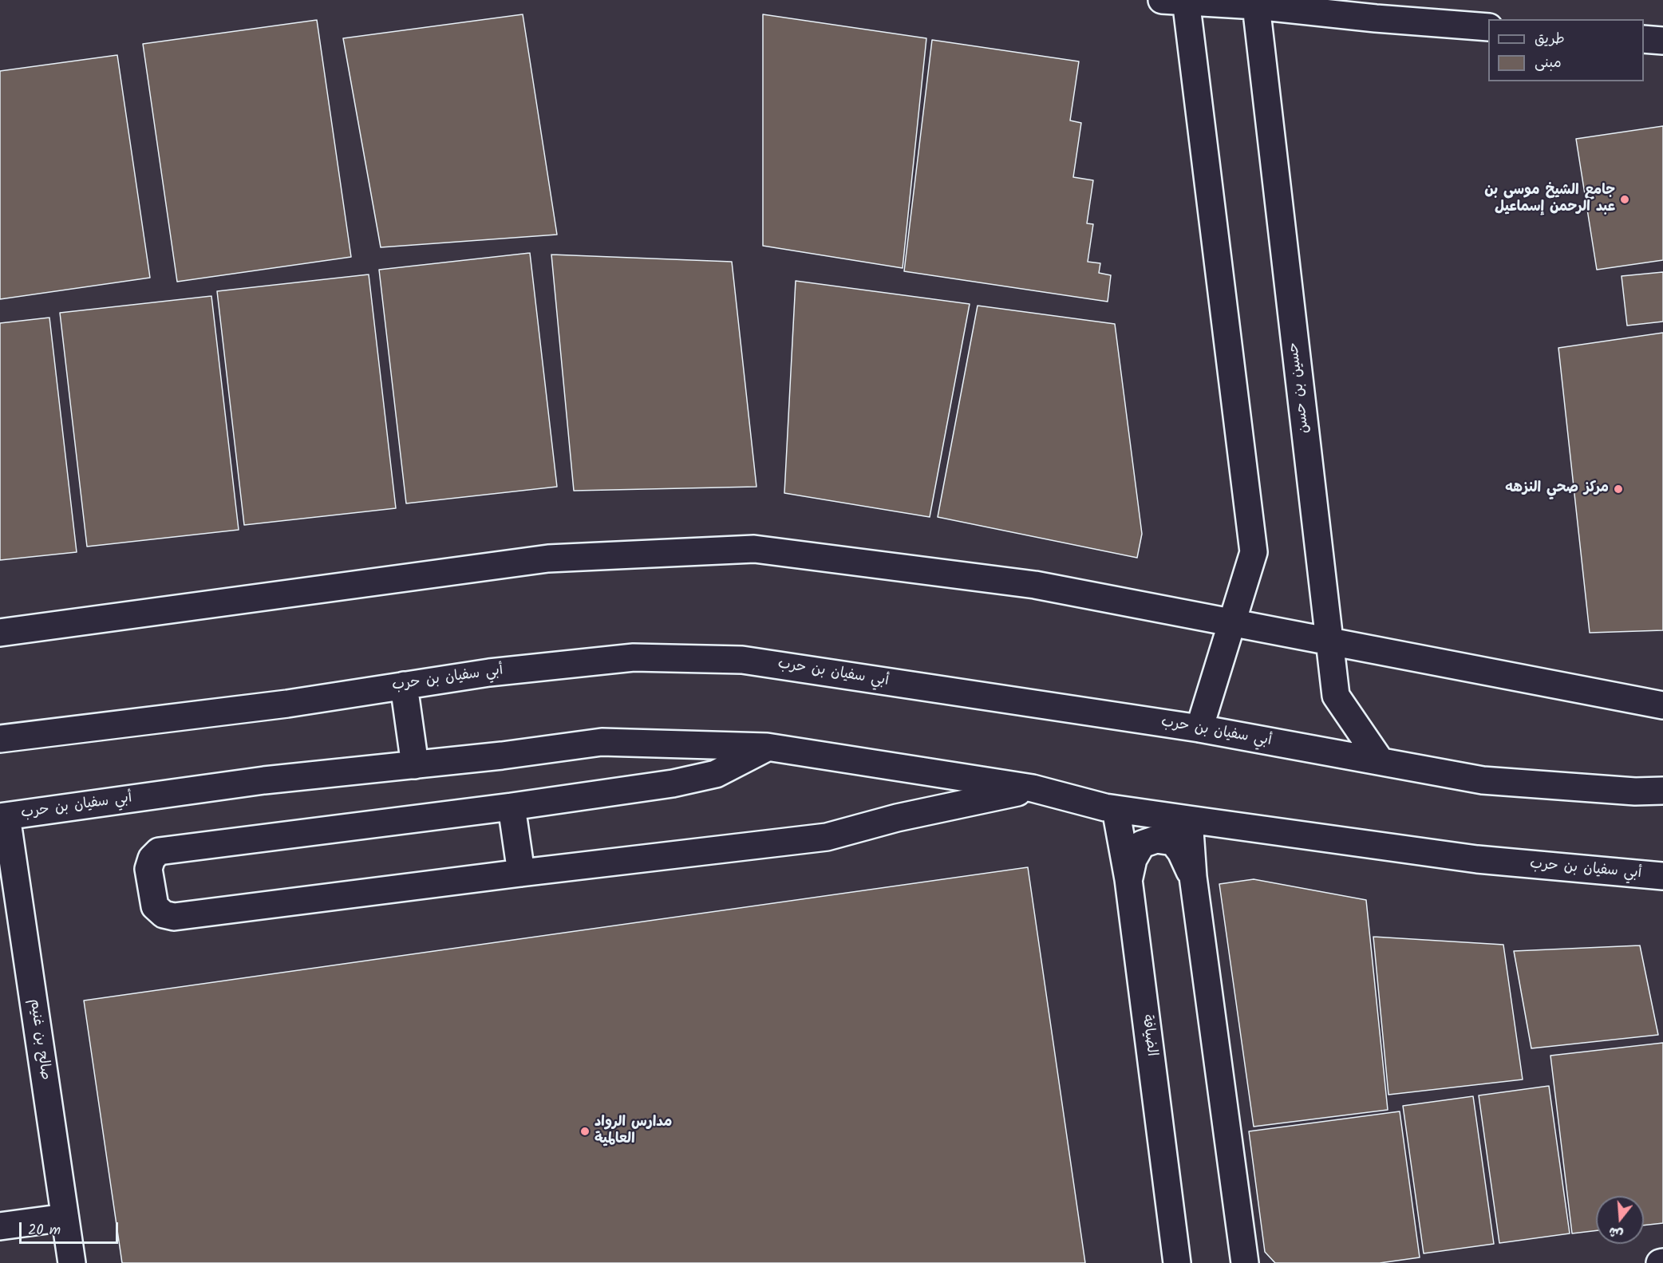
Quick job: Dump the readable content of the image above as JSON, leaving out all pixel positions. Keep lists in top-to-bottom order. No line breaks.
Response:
{"streets":{"street":["حسين بن حسن","أبي سفيان بن حرب","الضيافة","صالح بن غنيم"]},"crossings":[["حسين بن حسن","أبي سفيان بن حرب"],["أبي سفيان بن حرب","الضيافة"],["أبي سفيان بن حرب","صالح بن غنيم"]],"places":["جامع الشيخ موسى بن عبد الرحمن إسماعيل","مركز صحي النزهه","مدارس الرواد العالمية"],"legend":["طريق","مبنى"],"scale_bar":"20 m","north":"bottom"}
